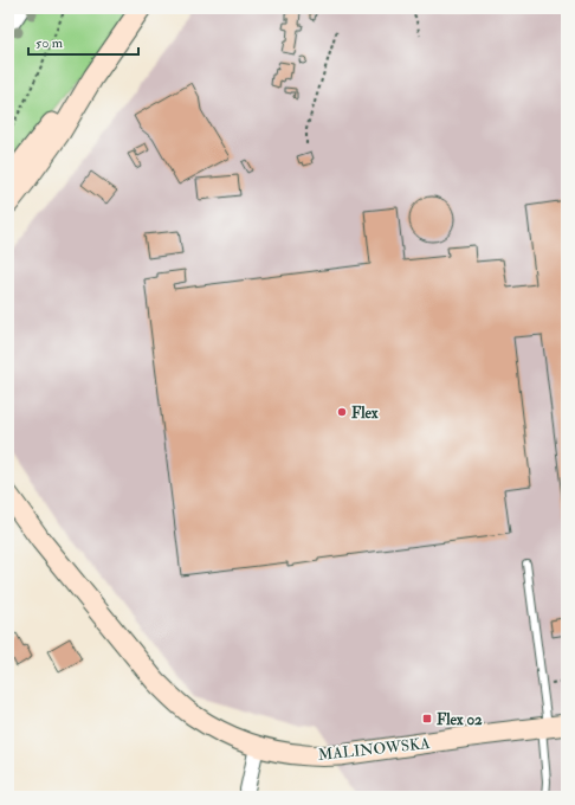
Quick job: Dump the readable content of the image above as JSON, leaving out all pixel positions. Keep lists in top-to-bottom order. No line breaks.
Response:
{"streets":{"street":["MALINOWSKA"]},"places":{"other":["Flex"],"transit":["Flex 02"]},"scale_bar":"50 m"}
